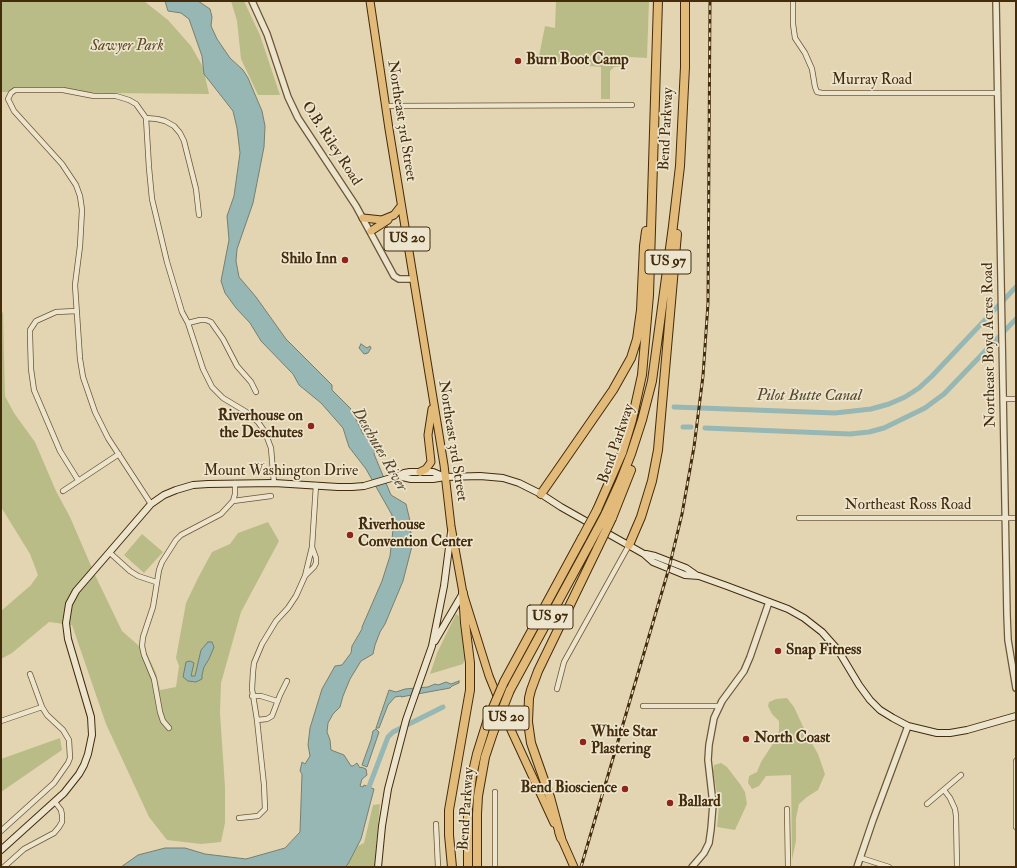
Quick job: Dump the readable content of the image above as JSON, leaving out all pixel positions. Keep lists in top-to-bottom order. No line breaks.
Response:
{"streets":{"highway":["Bend Parkway","US 97"],"main road":["Northeast 3rd Street","US 20","Mount Washington Drive"],"street":["Murray Road","O.B. Riley Road","Northeast Boyd Acres Road","Northeast Ross Road"]},"crossings":[["Murray Road","Northeast Boyd Acres Road"],["Northeast 3rd Street","O.B. Riley Road"],["Northeast 3rd Street","Mount Washington Drive"],["Northeast Boyd Acres Road","Northeast Ross Road"]],"water":["Pilot Butte Canal","Deschutes River"],"parks":["Sawyer Park"],"places":["Burn Boot Camp","Shilo Inn","Riverhouse on the Deschutes","Riverhouse Convention Center","Snap Fitness","North Coast","White Star Plastering","Bend Bioscience","Ballard"]}
